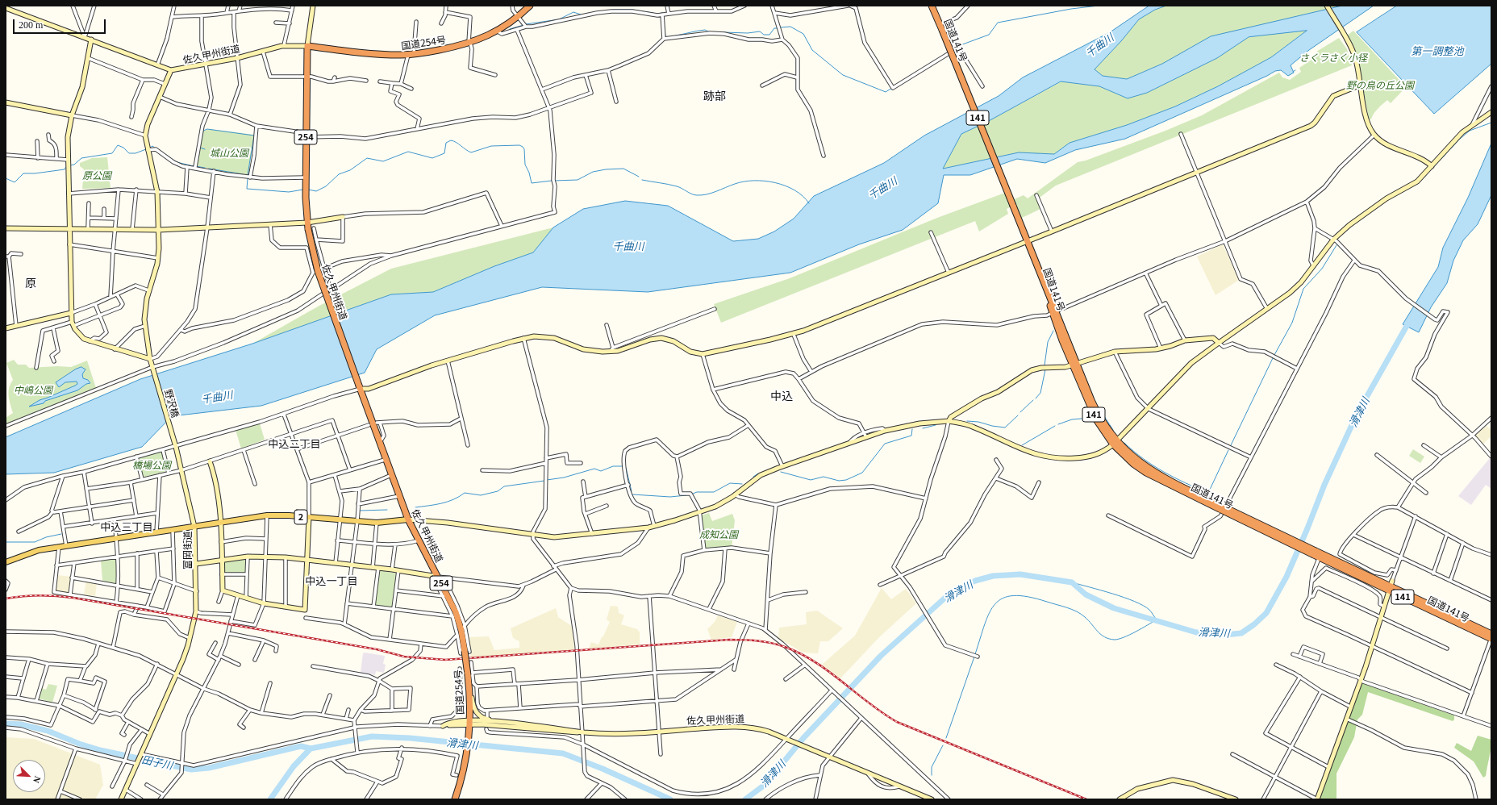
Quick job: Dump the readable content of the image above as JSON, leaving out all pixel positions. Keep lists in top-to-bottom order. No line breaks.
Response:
{"streets":{"highway":["国道141号","国道254号","佐久甲州街道","141","254"],"main road":["2","富岡街道"],"street":["野沢橋"]},"crossings":[["国道254号","佐久甲州街道"],["佐久甲州街道","富岡街道"],["野沢橋","2"],["野沢橋","富岡街道"],["2","富岡街道"]],"districts":["跡部","原","中込","中込二丁目","中込三丁目","中込一丁目"],"water":["千曲川","第一調整池","滑津川","田子川"],"parks":["さくラさく小径","野の鳥の丘公園","城山公園","原公園","中嶋公園","橋場公園","成知公園"],"scale_bar":"200 m","north":"bottom right"}
